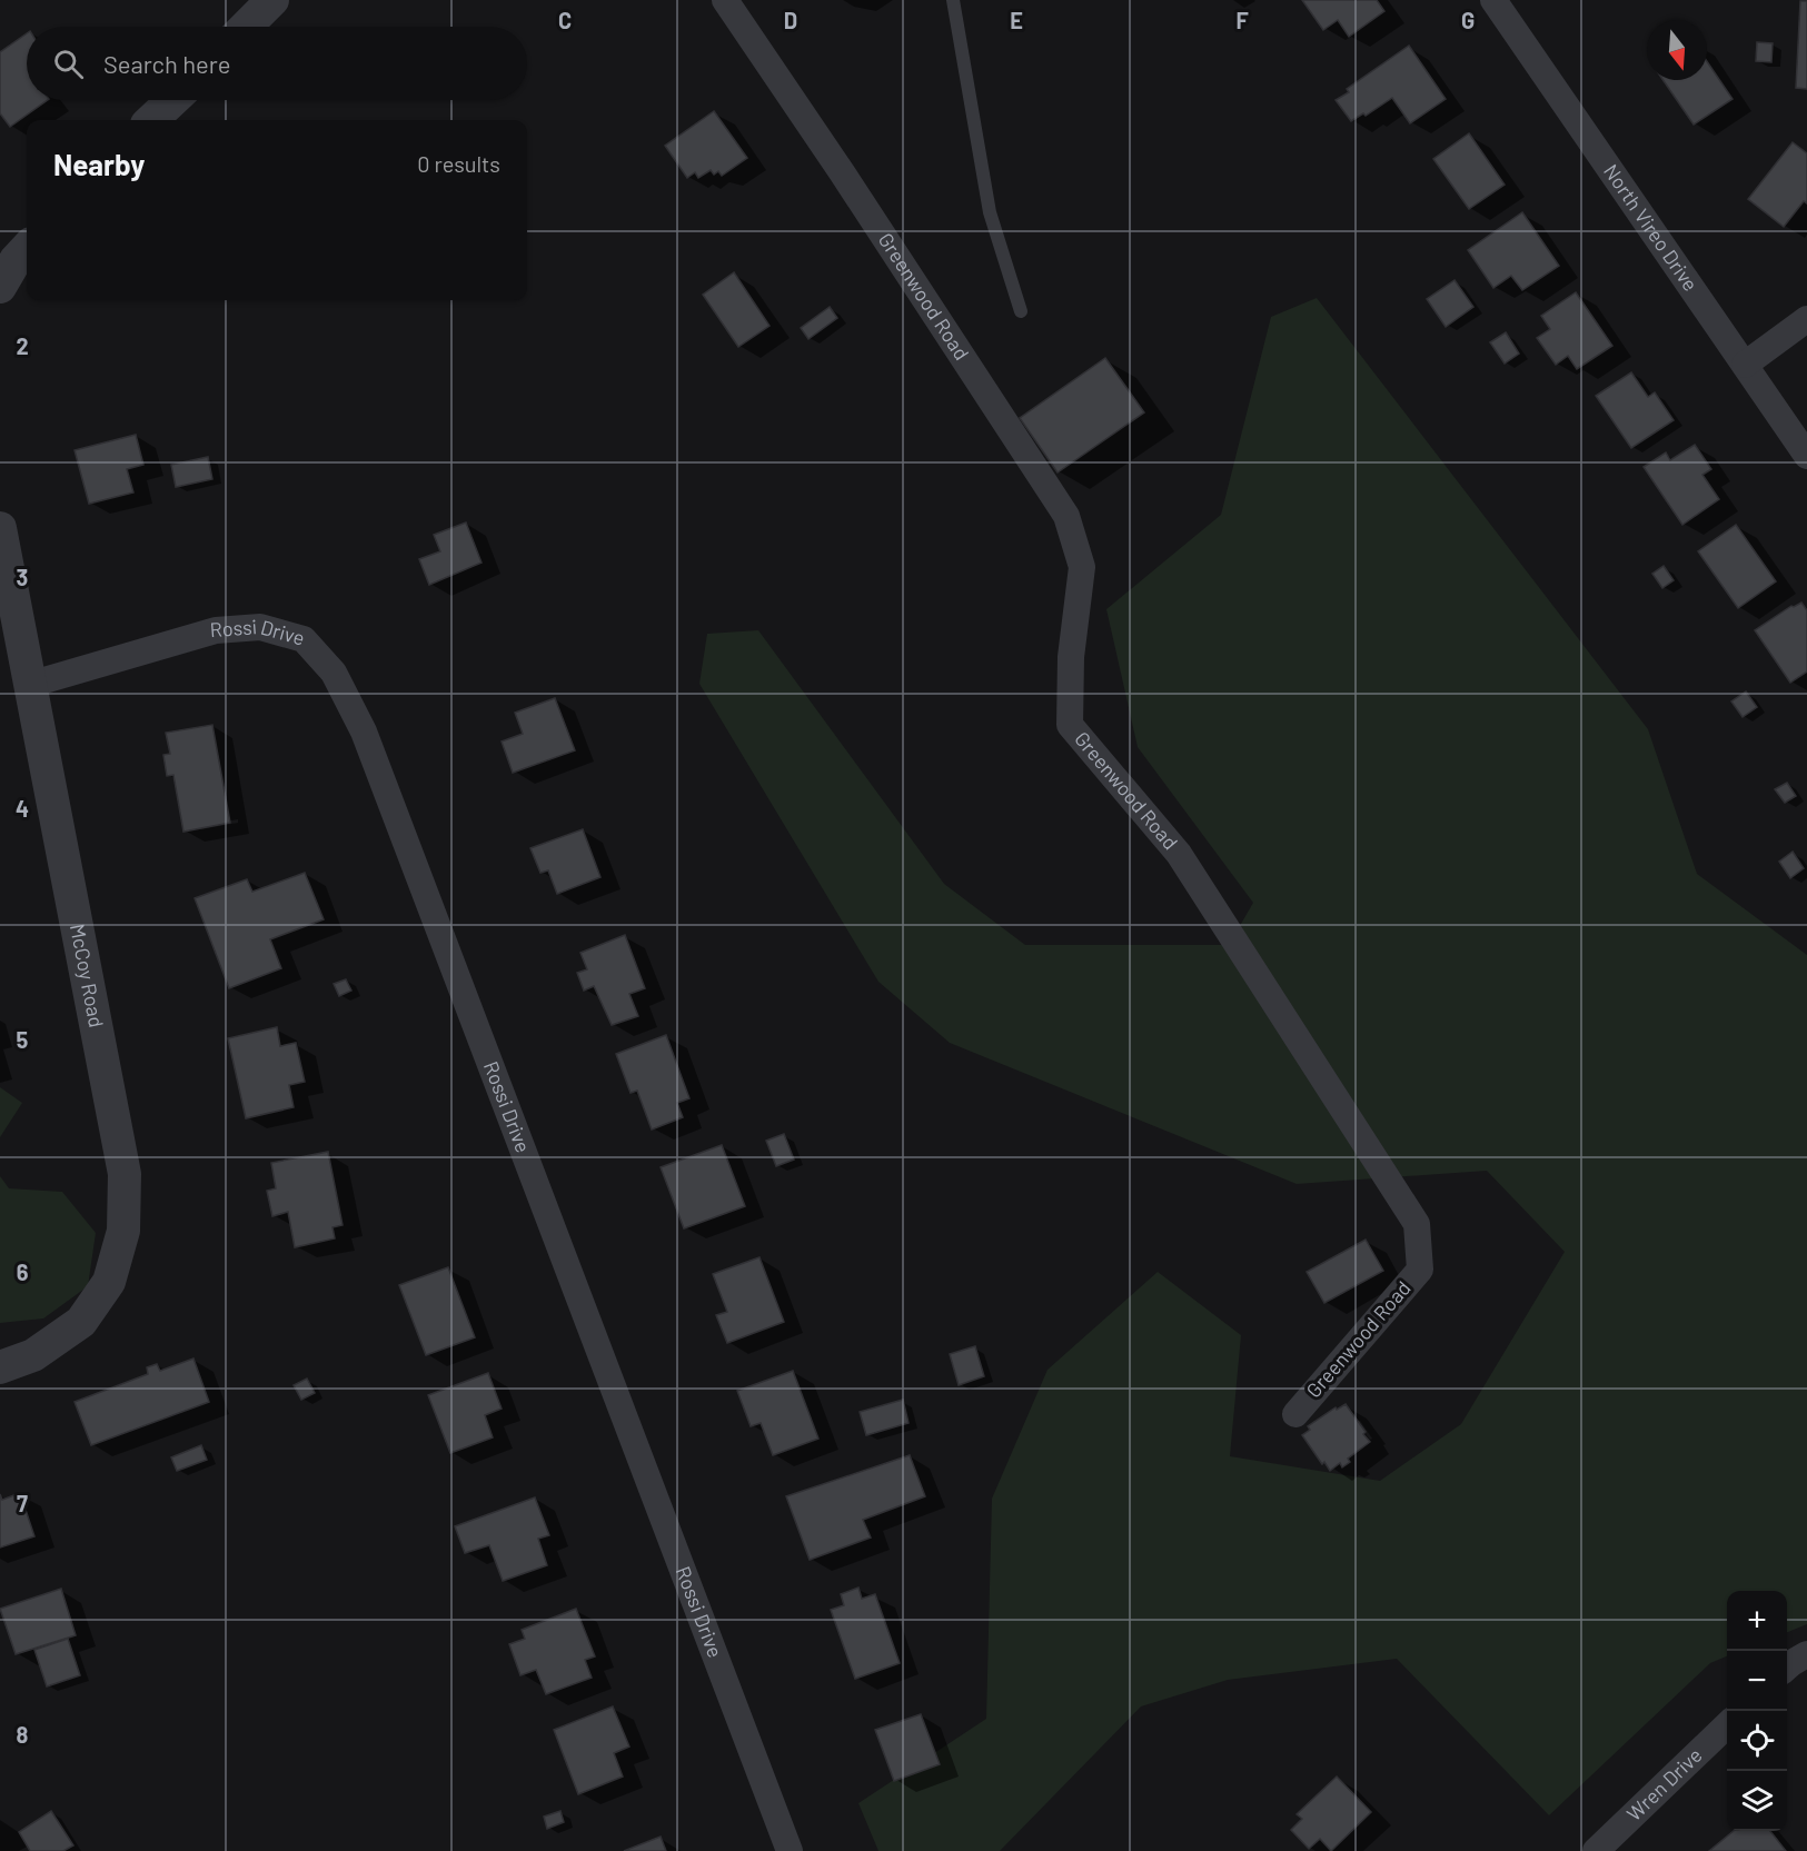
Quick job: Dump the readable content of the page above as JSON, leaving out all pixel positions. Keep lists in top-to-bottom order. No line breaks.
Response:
{"streets":{"street":["North Vireo Drive","Greenwood Road","Rossi Drive","McCoy Road","Wren Drive"]},"crossings":[["Rossi Drive","McCoy Road"]],"north":"bottom","page":{"search":"Search here","heading":["Nearby","0 results"],"map_buttons":["+","−"]},"grid":{"columns":["C","D","E","F","G"],"rows":["2","3","4","5","6","7","8"]}}
